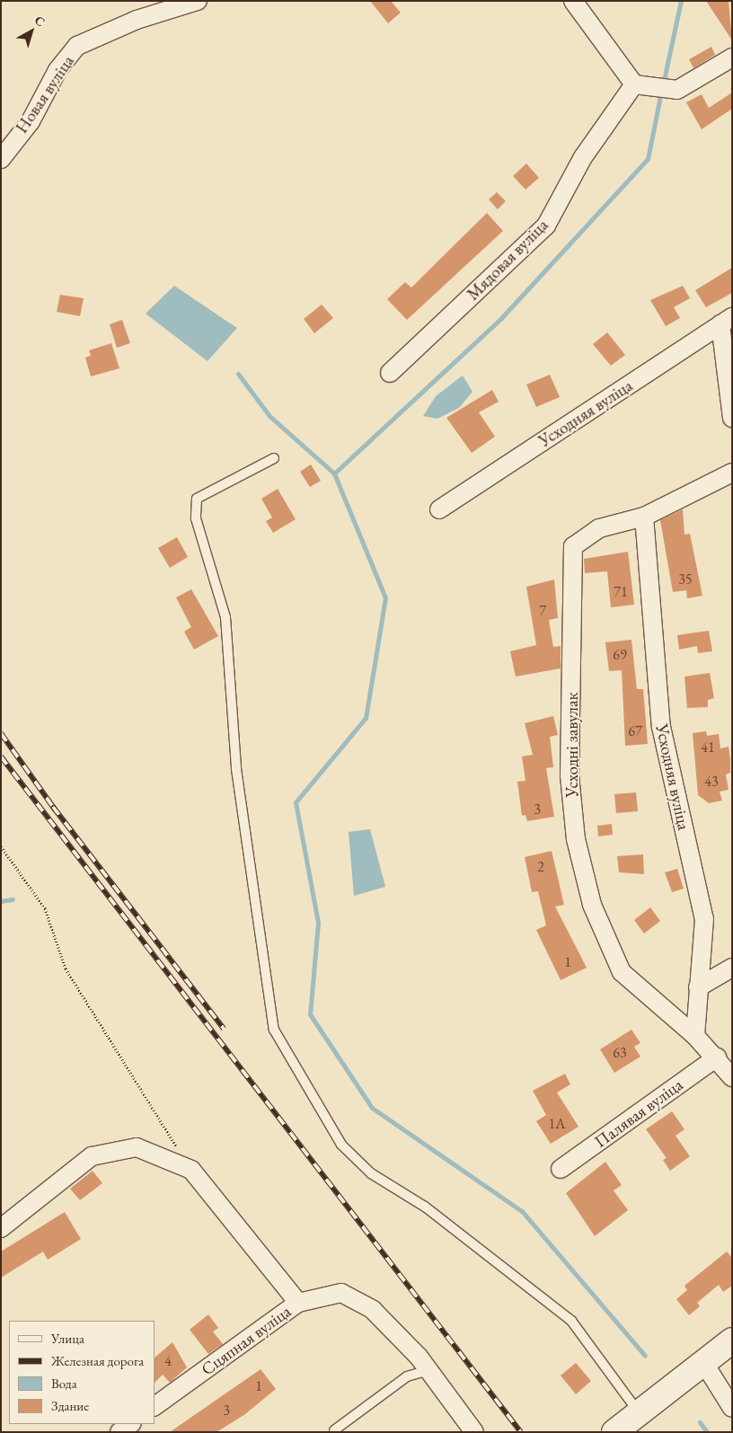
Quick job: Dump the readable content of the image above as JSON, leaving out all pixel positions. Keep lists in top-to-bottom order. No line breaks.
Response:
{"streets":{"street":["Новая вуліца","Мядовая вуліца","Усходняя вуліца","Усходні завулак","Палявая вуліца","Сцяпная вуліца"]},"crossings":[["Усходняя вуліца","Усходні завулак"],["Усходні завулак","Палявая вуліца"]],"house_numbers":["35","71","7","69","67","41","43","3","2","1","63","1А","4","1","3"],"legend":["Улица","Железная дорога","Вода","Здание"],"north":"top right"}
